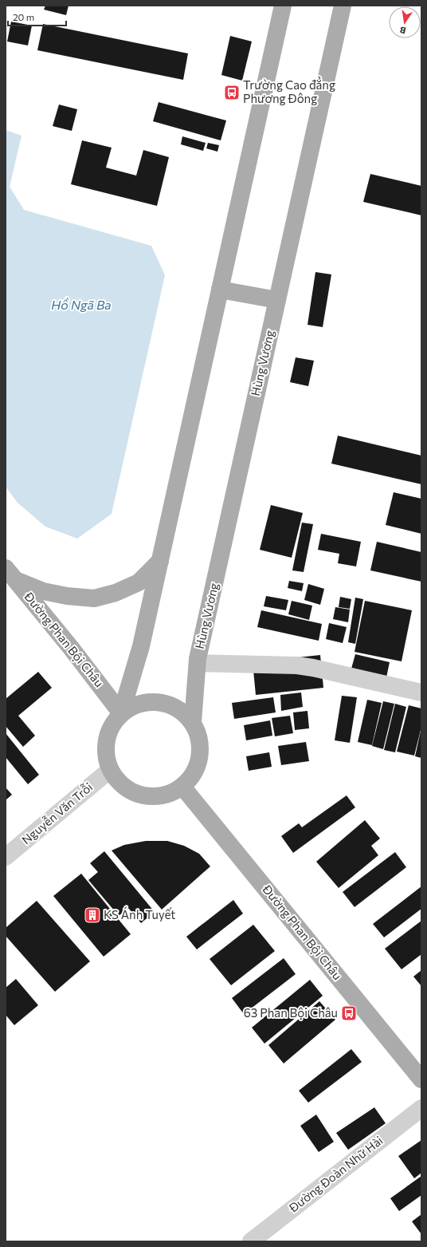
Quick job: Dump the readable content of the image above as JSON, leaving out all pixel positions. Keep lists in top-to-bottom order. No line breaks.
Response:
{"streets":{"main road":["Hùng Vương","Đường Phan Bội Châu"],"street":["Nguyễn Văn Trỗi","Đường Đoàn Nhữ Hài"]},"crossings":[["Hùng Vương","Đường Phan Bội Châu"],["Hùng Vương","Nguyễn Văn Trỗi"],["Đường Phan Bội Châu","Nguyễn Văn Trỗi"]],"water":["Hồ Ngã Ba"],"places":{"bus stop":["Trường Cao đẳng Phương Đông","63 Phan Bội Châu"],"building":["KS Ánh Tuyết"]},"scale_bar":"20 m","north":"bottom"}
